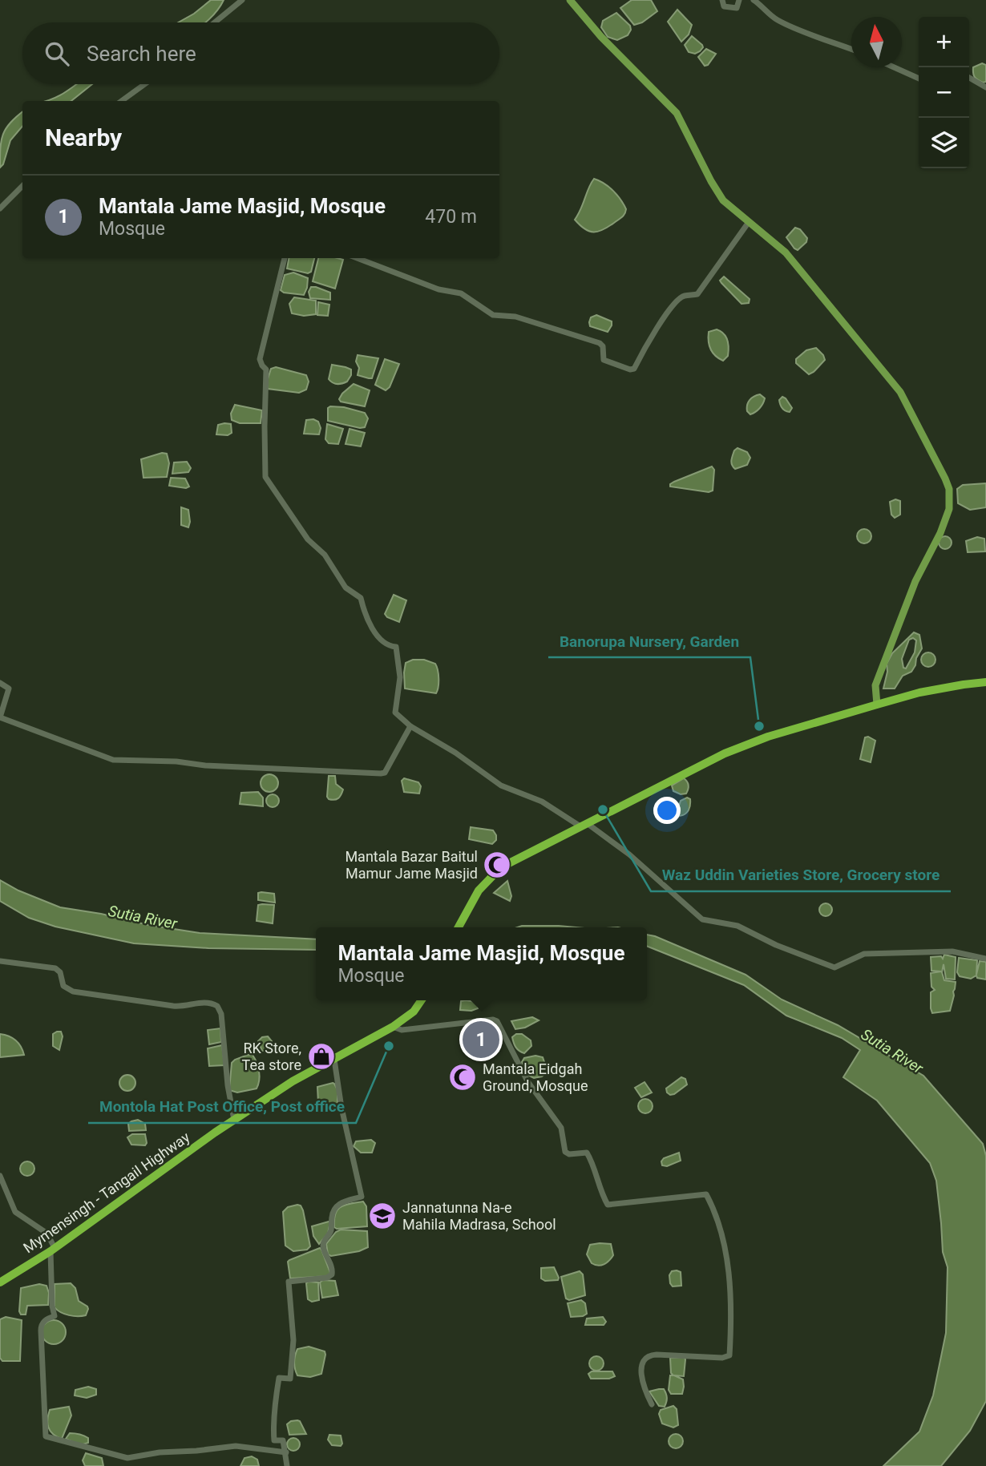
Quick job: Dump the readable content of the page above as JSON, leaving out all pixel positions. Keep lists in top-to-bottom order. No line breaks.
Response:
{"streets":{"highway":["Mymensingh - Tangail Highway"]},"water":["Sutia River"],"places":{"other":["Banorupa Nursery, Garden","Waz Uddin Varieties Store, Grocery store","Montola Hat Post Office, Post office"],"mosque":["Mantala Bazar Baitul Mamur Jame Masjid","Mantala Eidgah Ground, Mosque"],"shop":["RK Store, Tea store"],"school or university":["Jannatunna Na-e Mahila Madrasa, School"]},"north":"top","page":{"map_buttons":["+","−"],"search":"Search here","heading":"Nearby","list":[{"mark":"1","name":"Mantala Jame Masjid, Mosque","note":"Mosque","value":"470 m"}],"popup":["Mantala Jame Masjid, Mosque","Mosque"],"pins":"1"}}
